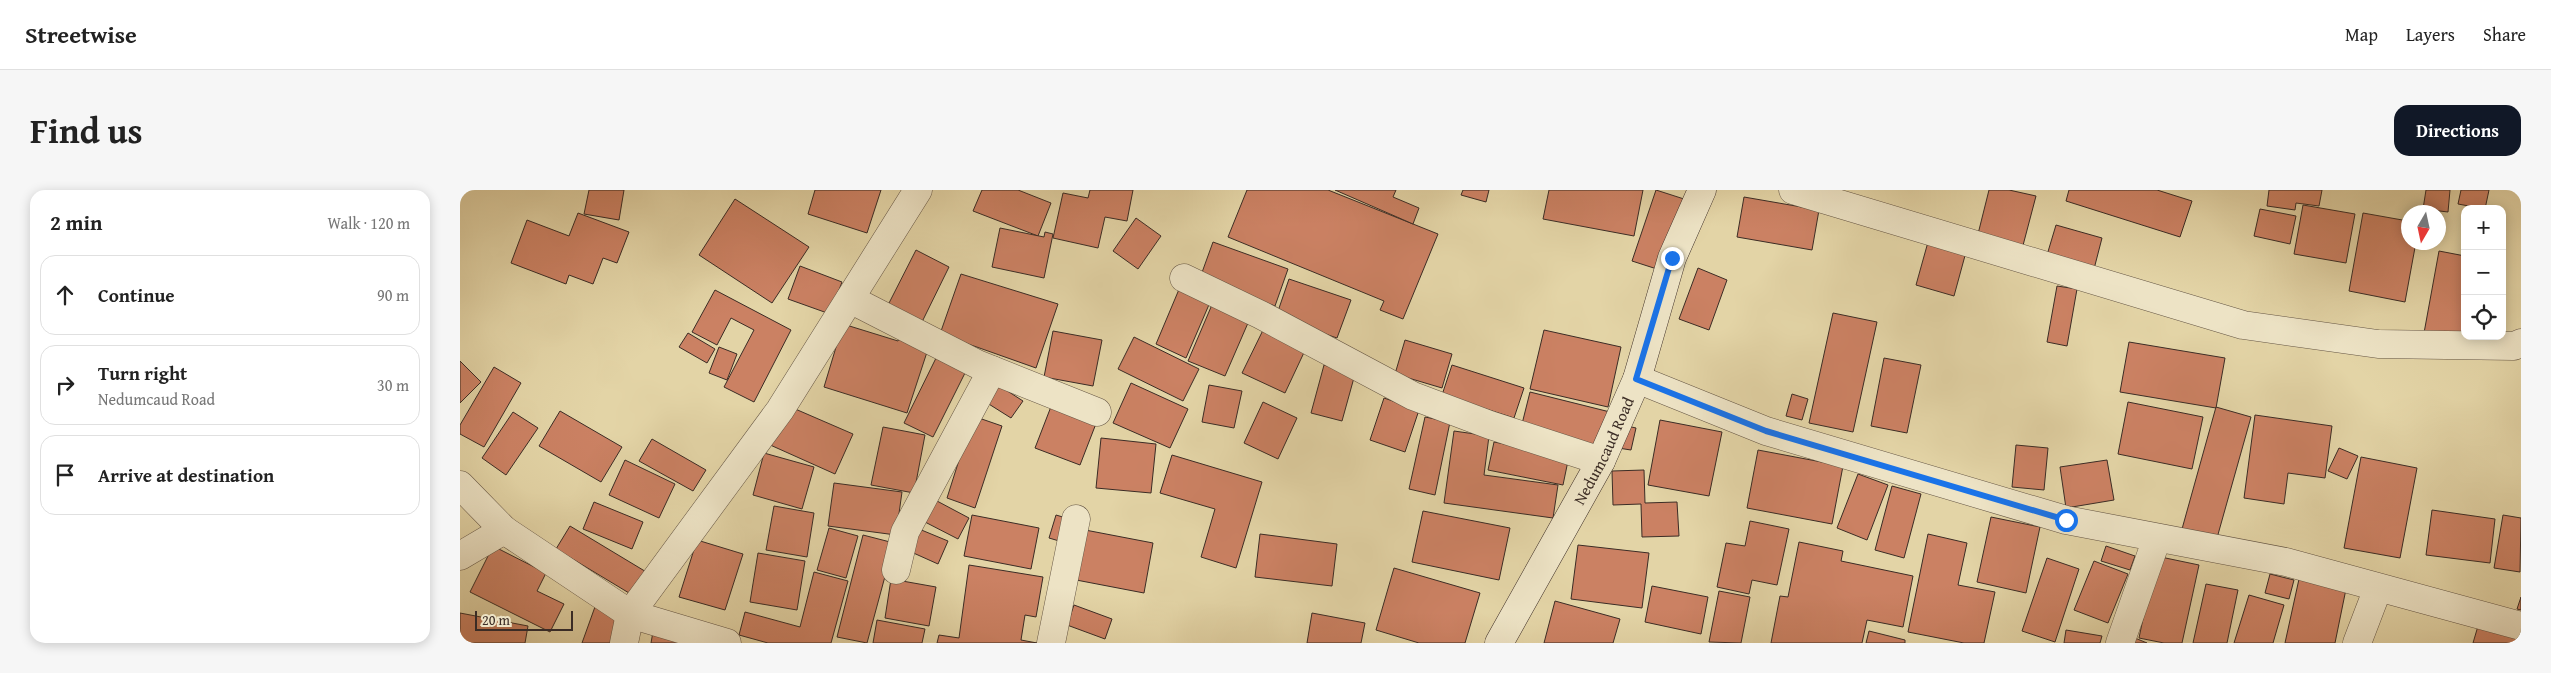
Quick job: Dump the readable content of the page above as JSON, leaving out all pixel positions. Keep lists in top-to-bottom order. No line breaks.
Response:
{"streets":{"street":["Nedumcaud Road"]},"scale_bar":"20 m","north":"bottom","page":{"header":"Streetwise","nav":["Map","Layers","Share"],"title":"Find us","buttons":"Directions","heading":["2 min","Walk · 120 m"],"map_buttons":["+","−"],"list":[["Continue","90 m"],["Turn right","Nedumcaud Road","30 m"],"Arrive at destination"],"scale":"20 m"}}
